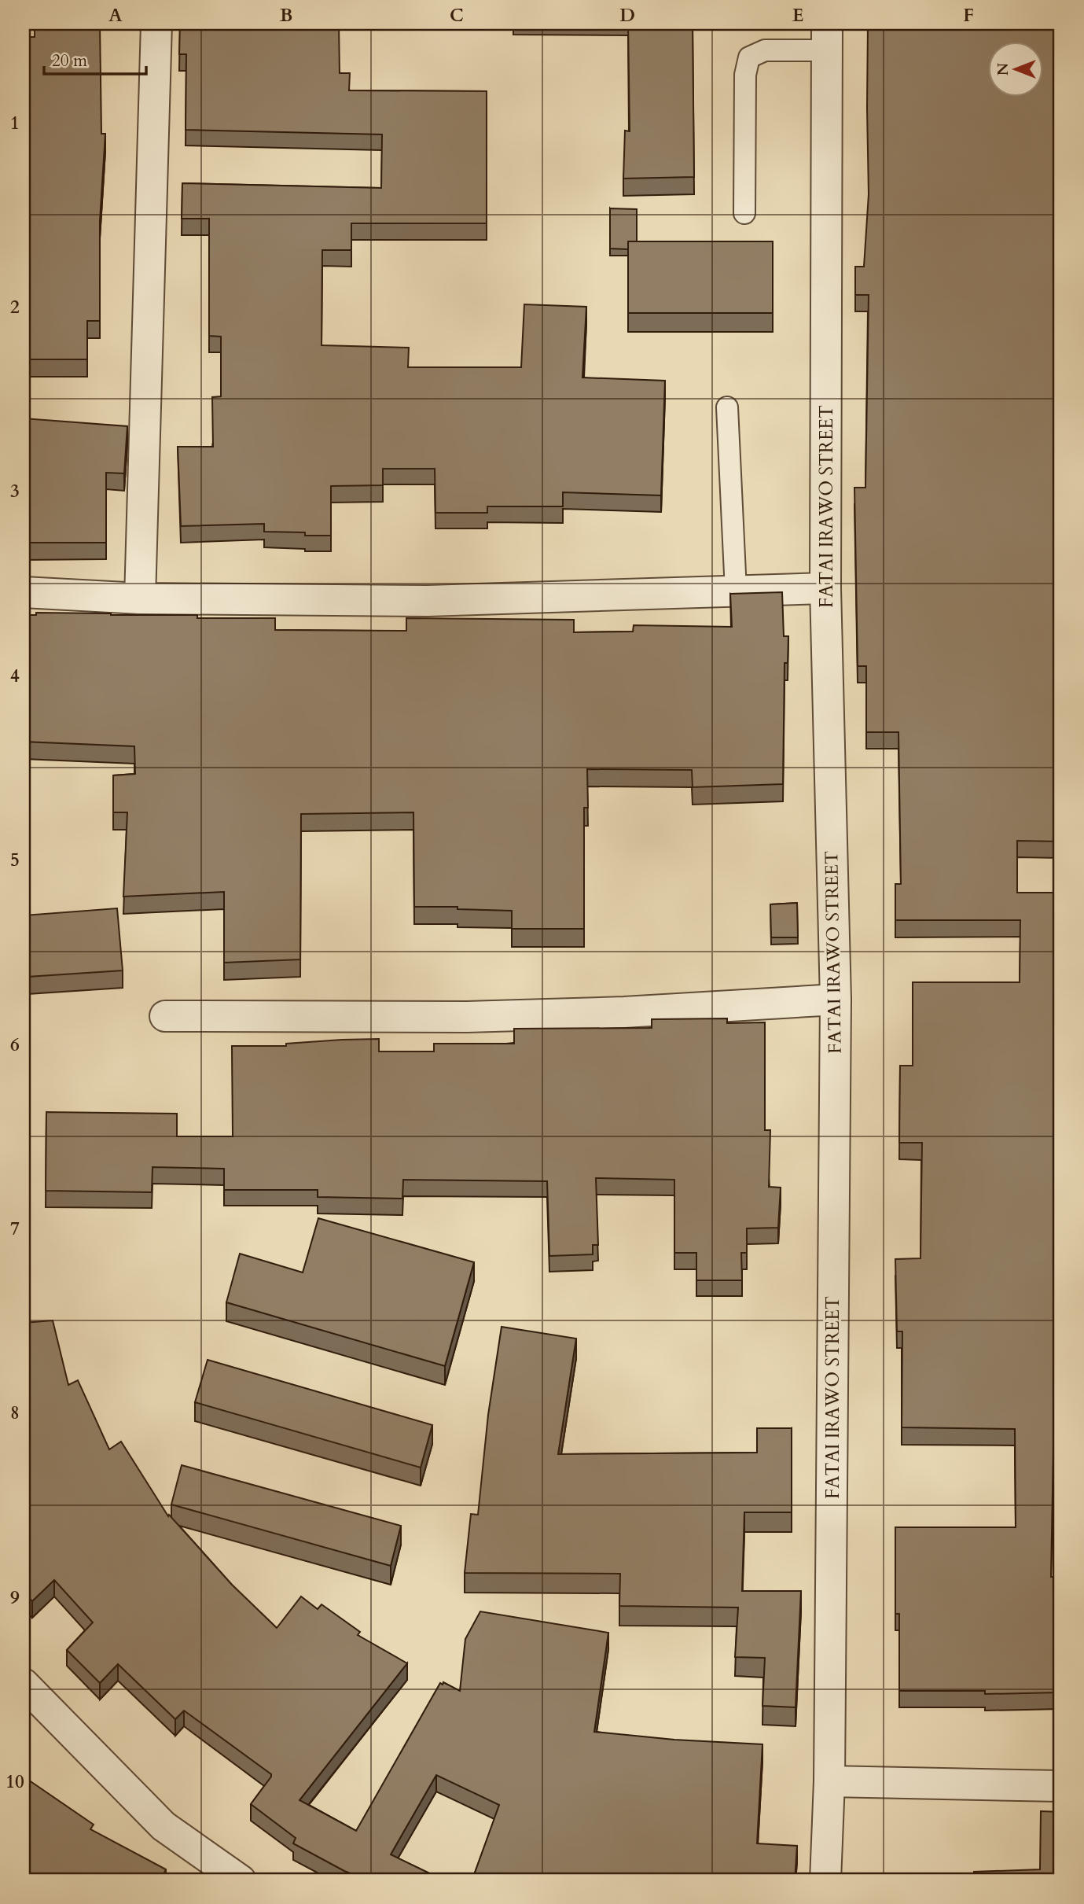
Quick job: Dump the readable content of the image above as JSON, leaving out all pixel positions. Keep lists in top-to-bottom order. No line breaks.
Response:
{"streets":{"street":["FATAI IRAWO STREET"]},"scale_bar":"20 m","north":"left","grid":{"columns":["A","B","C","D","E","F"],"rows":["1","2","3","4","5","6","7","8","9","10"]}}
